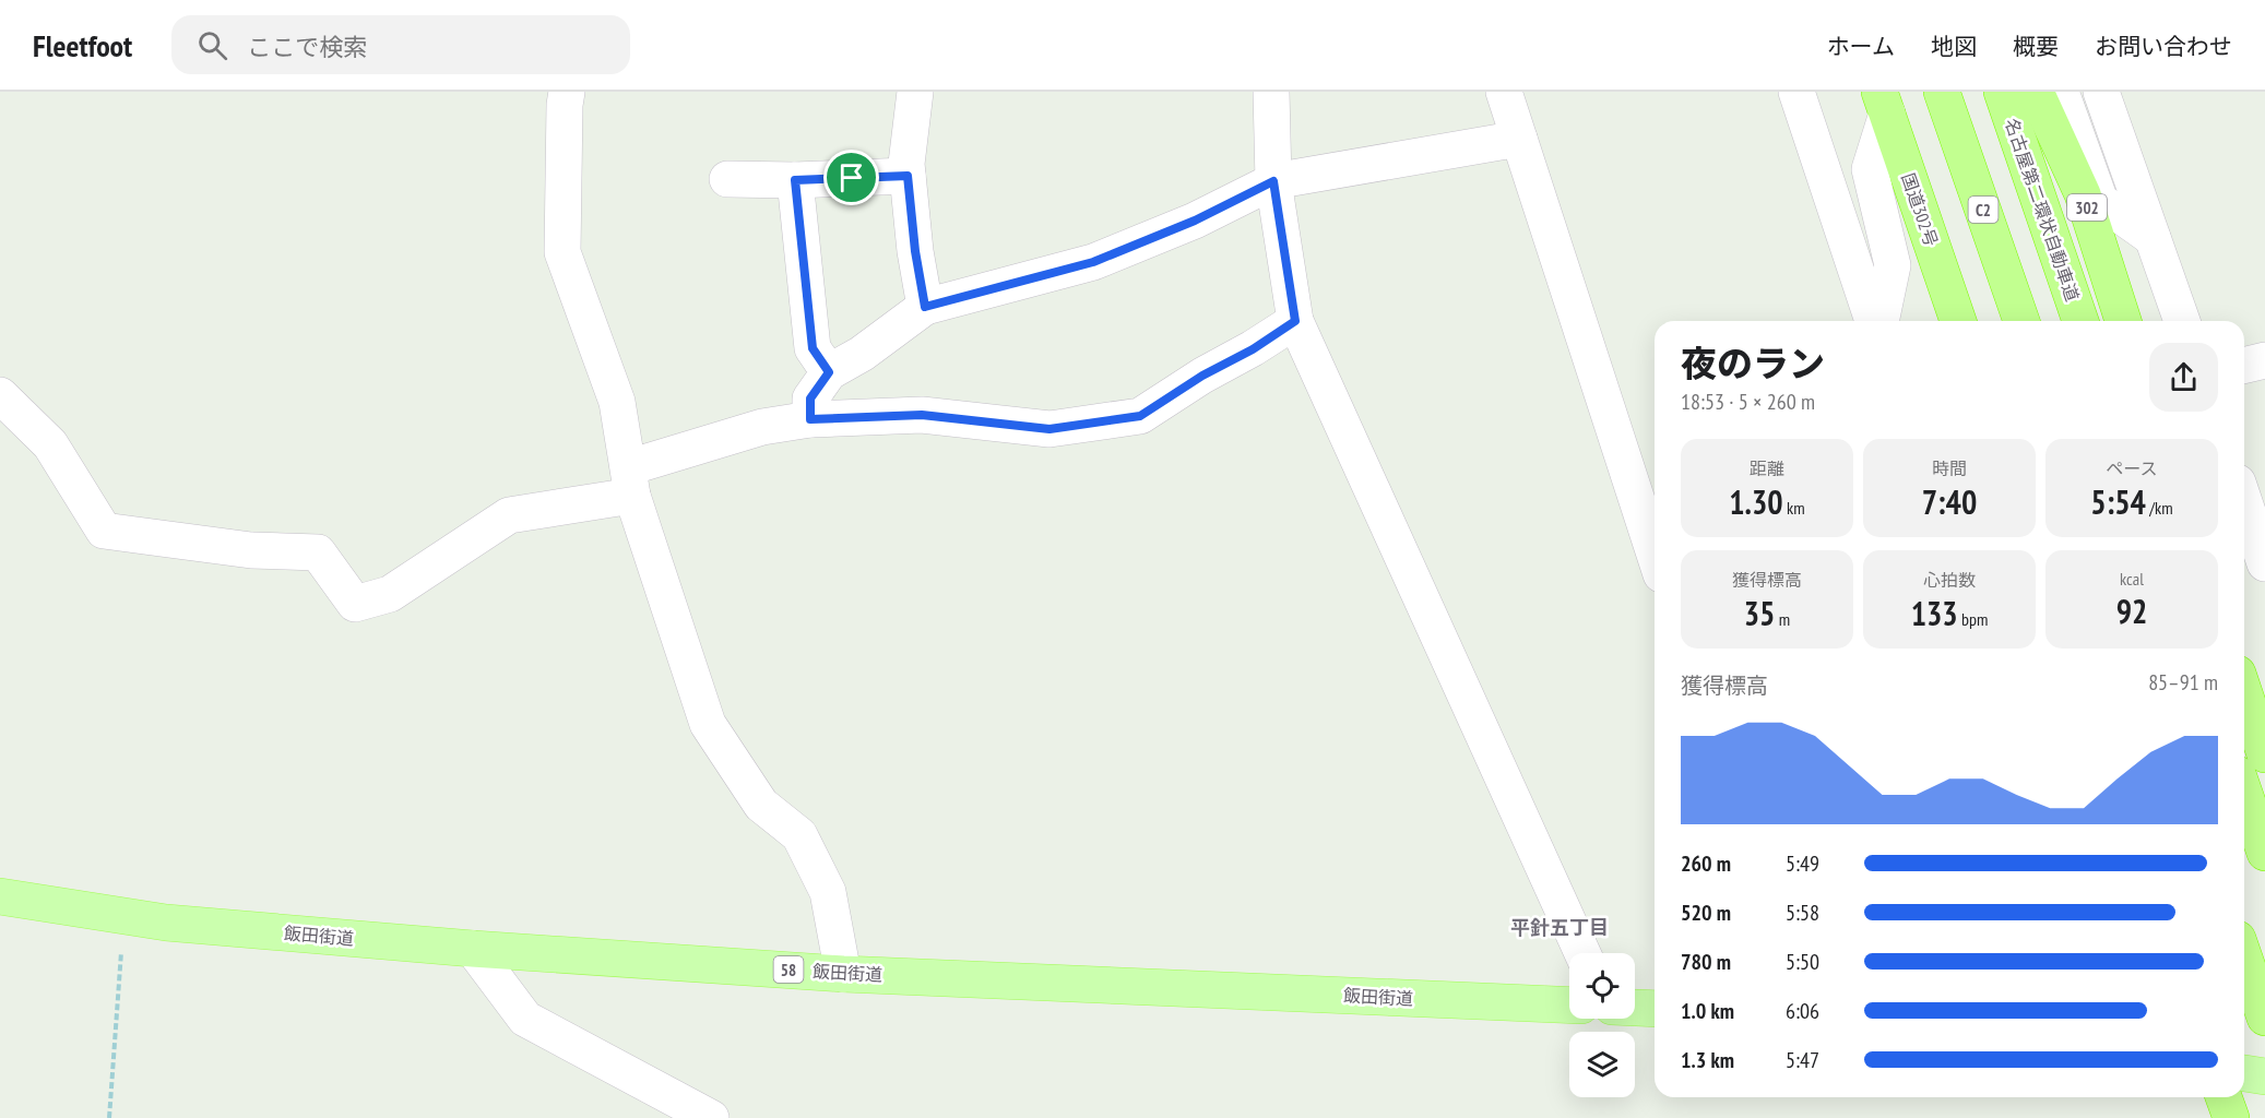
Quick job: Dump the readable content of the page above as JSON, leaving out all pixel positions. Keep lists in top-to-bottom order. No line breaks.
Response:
{"streets":{"highway":["302","国道302号","C2","名古屋第二環状自動車道"],"main road":["飯田街道","58"]},"districts":["平針五丁目"],"page":{"header":"Fleetfoot","search":"ここで検索","nav":["ホーム","地図","概要","お問い合わせ"],"heading":["夜のラン","18:53 · 5 × 260 m"],"stats":[["距離","1.30 km"],["時間","7:40"],["ペース","5:54 /km"],["獲得標高","35 m"],["心拍数","133 bpm"],["kcal","92"]],"chart":["獲得標高","85–91 m"],"list":[{"name":"260 m","note":"5:49"},{"name":"520 m","note":"5:58"},{"name":"780 m","note":"5:50"},{"name":"1.0 km","note":"6:06"},{"name":"1.3 km","note":"5:47"}]}}
